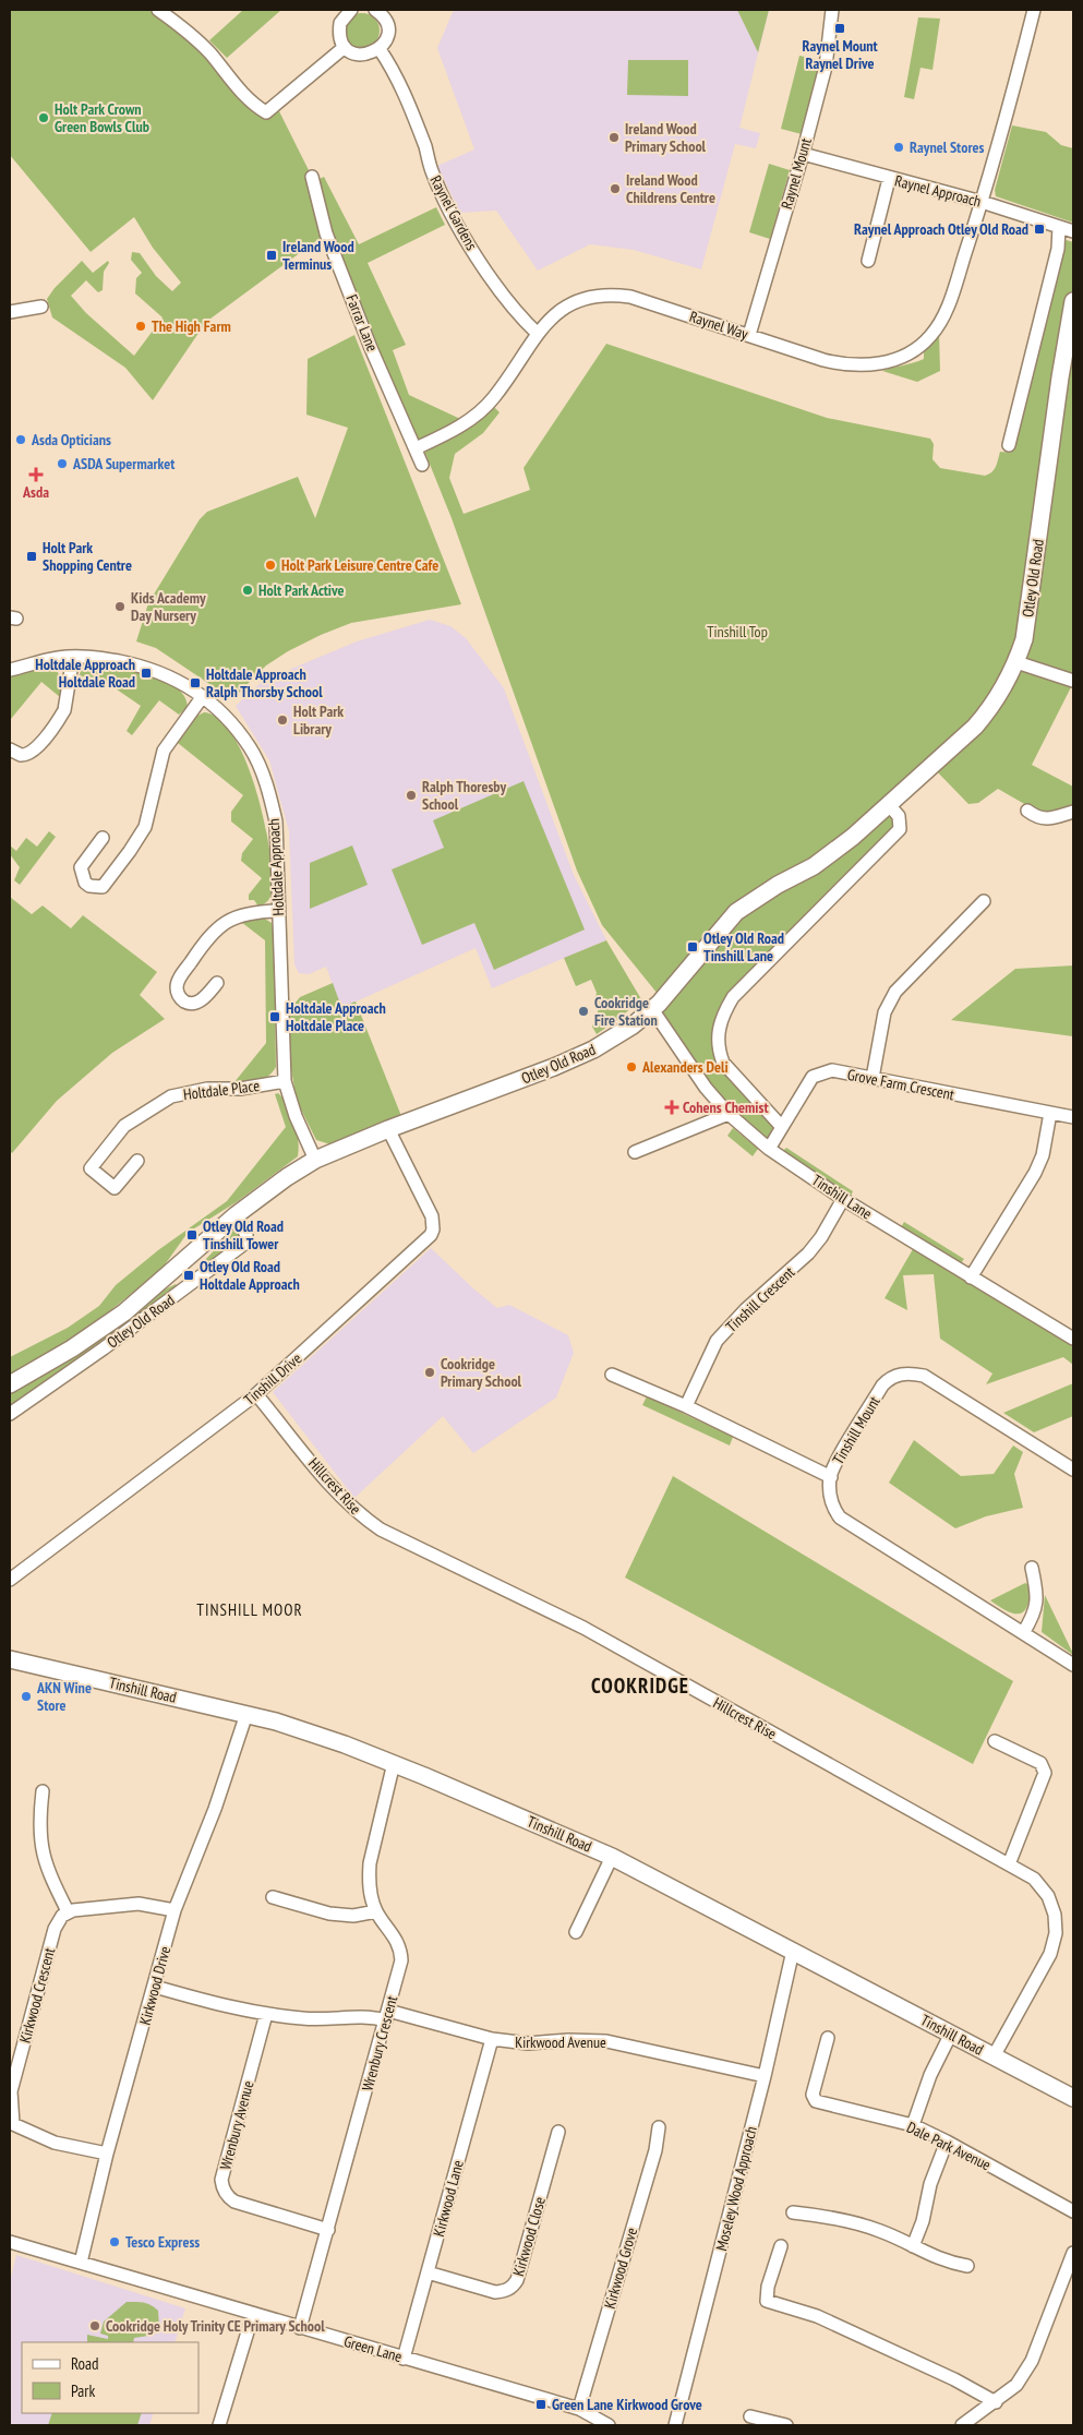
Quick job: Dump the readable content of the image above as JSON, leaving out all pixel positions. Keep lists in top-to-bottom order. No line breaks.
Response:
{"streets":{"street":["Raynel Mount","Raynel Approach","Raynel Gardens","Farrar Lane","Raynel Way","Otley Old Road","Holtdale Approach","Grove Farm Crescent","Holtdale Place","Tinshill Lane","Tinshill Crescent","Tinshill Drive","Tinshill Mount","Hillcrest Rise","Tinshill Road","Kirkwood Drive","Kirkwood Crescent","Kirkwood Avenue","Wrenbury Crescent","Wrenbury Avenue","Dale Park Avenue","Moseley Wood Approach","Kirkwood Lane","Kirkwood Close","Kirkwood Grove","Green Lane"]},"crossings":[["Raynel Mount","Raynel Approach"],["Raynel Mount","Raynel Way"],["Raynel Approach","Raynel Way"],["Raynel Gardens","Raynel Way"],["Farrar Lane","Raynel Way"],["Otley Old Road","Holtdale Approach"],["Otley Old Road","Tinshill Lane"],["Otley Old Road","Tinshill Drive"],["Holtdale Approach","Holtdale Place"],["Grove Farm Crescent","Tinshill Lane"],["Tinshill Lane","Tinshill Crescent"],["Tinshill Drive","Hillcrest Rise"],["Hillcrest Rise","Tinshill Road"],["Tinshill Road","Kirkwood Drive"],["Tinshill Road","Wrenbury Crescent"],["Tinshill Road","Moseley Wood Approach"],["Kirkwood Drive","Kirkwood Crescent"],["Kirkwood Drive","Kirkwood Avenue"],["Kirkwood Drive","Green Lane"],["Kirkwood Avenue","Wrenbury Crescent"],["Kirkwood Avenue","Wrenbury Avenue"],["Kirkwood Avenue","Moseley Wood Approach"],["Kirkwood Avenue","Kirkwood Lane"],["Wrenbury Crescent","Wrenbury Avenue"],["Wrenbury Crescent","Green Lane"],["Kirkwood Lane","Kirkwood Close"],["Kirkwood Lane","Green Lane"],["Kirkwood Grove","Green Lane"]],"districts":["TINSHILL MOOR","COOKRIDGE"],"parks":["Tinshill Top"],"places":{"transit":["Raynel Mount Raynel Drive","Raynel Approach Otley Old Road","Ireland Wood Terminus","Holt Park Shopping Centre","Holtdale Approach Holtdale Road","Holtdale Approach Ralph Thorsby School","Otley Old Road Tinshill Lane","Holtdale Approach Holtdale Place","Otley Old Road Tinshill Tower","Otley Old Road Holtdale Approach","Green Lane Kirkwood Grove"],"other":["Holt Park Crown Green Bowls Club","Ireland Wood Primary School","Raynel Stores","Ireland Wood Childrens Centre","The High Farm","Asda Opticians","ASDA Supermarket","Holt Park Leisure Centre Cafe","Holt Park Active","Kids Academy Day Nursery","Holt Park Library","Ralph Thoresby School","Cookridge Fire Station","Alexanders Deli","Cookridge Primary School","AKN Wine Store","Tesco Express","Cookridge Holy Trinity CE Primary School"],"health":["Asda","Cohens Chemist"]},"legend":["Road","Park"]}
